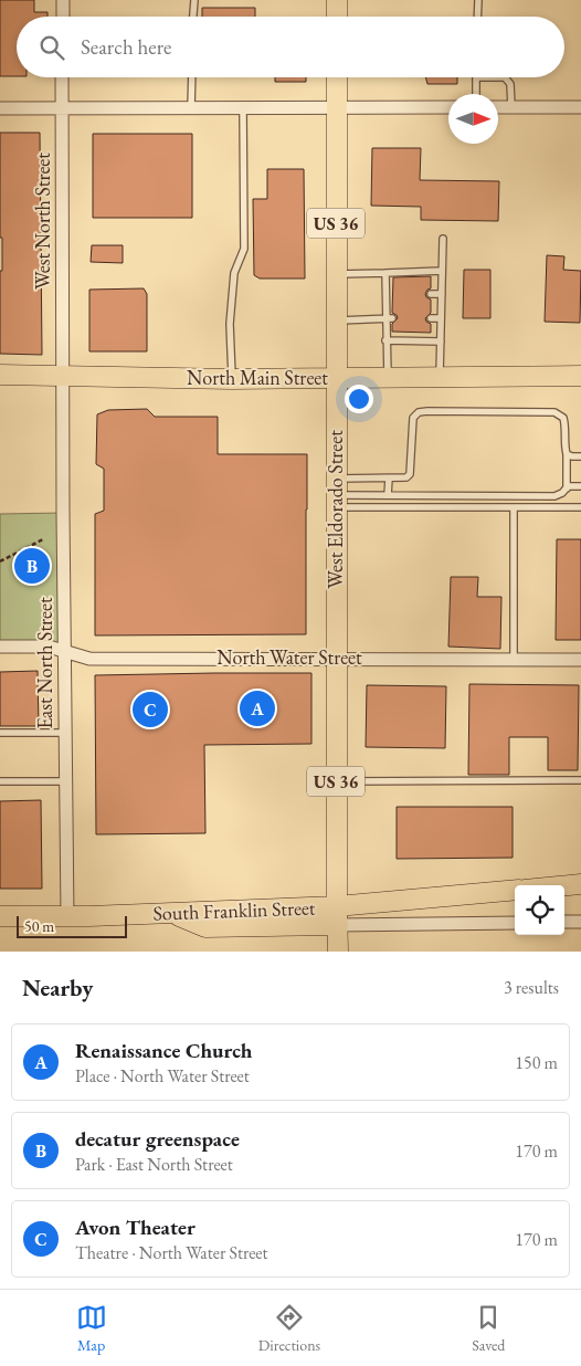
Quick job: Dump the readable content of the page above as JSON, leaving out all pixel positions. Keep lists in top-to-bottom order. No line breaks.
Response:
{"streets":{"main road":["US 36","North Main Street","West Eldorado Street","South Franklin Street"],"street":["West North Street","North Water Street","East North Street"]},"crossings":[["West North Street","North Main Street"],["West North Street","East North Street"],["North Main Street","West Eldorado Street"],["North Main Street","East North Street"],["West Eldorado Street","North Water Street"],["West Eldorado Street","South Franklin Street"],["North Water Street","East North Street"],["East North Street","South Franklin Street"]],"scale_bar":"50 m","north":"right","page":{"search":"Search here","pins":["B","A","C"],"scale":"50 m","heading":["Nearby","3 results"],"list":[{"mark":"A","name":"Renaissance Church","note":"Place · North Water Street","value":"150 m"},{"mark":"B","name":"decatur greenspace","note":"Park · East North Street","value":"170 m"},{"mark":"C","name":"Avon Theater","note":"Theatre · North Water Street","value":"170 m"}],"nav":["Map","Directions","Saved"]}}
